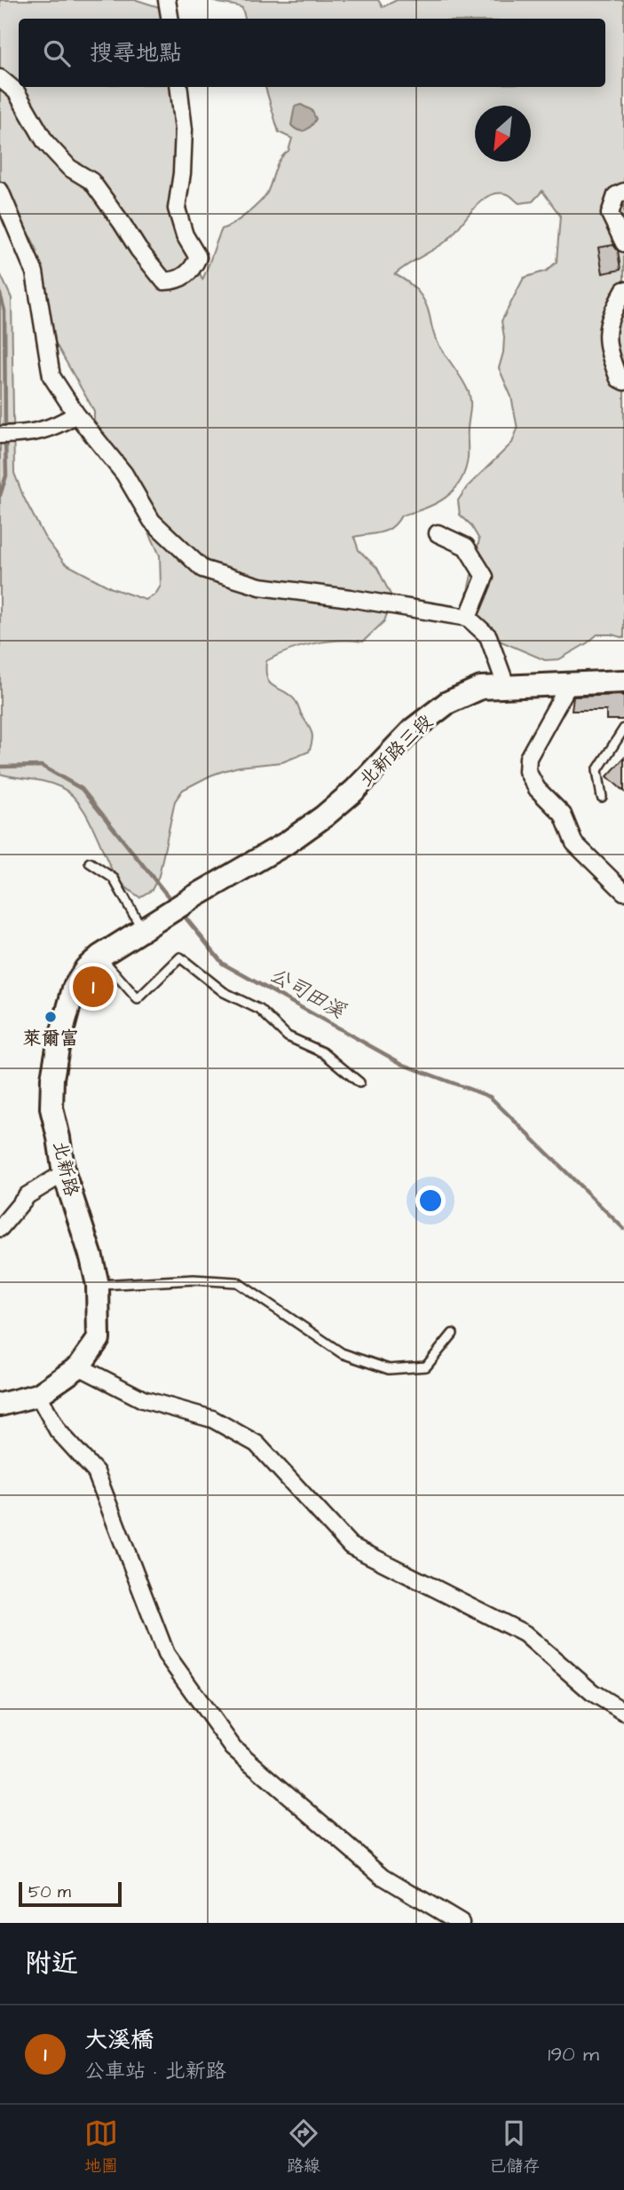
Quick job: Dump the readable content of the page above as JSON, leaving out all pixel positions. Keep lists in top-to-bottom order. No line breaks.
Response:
{"streets":{"main road":["北新路三段","北新路"]},"crossings":[["北新路三段","北新路"]],"water":["公司田溪"],"places":["萊爾富"],"scale_bar":"50 m","north":"bottom left","page":{"search":"搜尋地點","pins":"1","scale":"50 m","heading":"附近","list":[{"mark":"1","name":"大溪橋","note":"公車站 · 北新路","value":"190 m"}],"nav":["地圖","路線","已儲存"]}}
